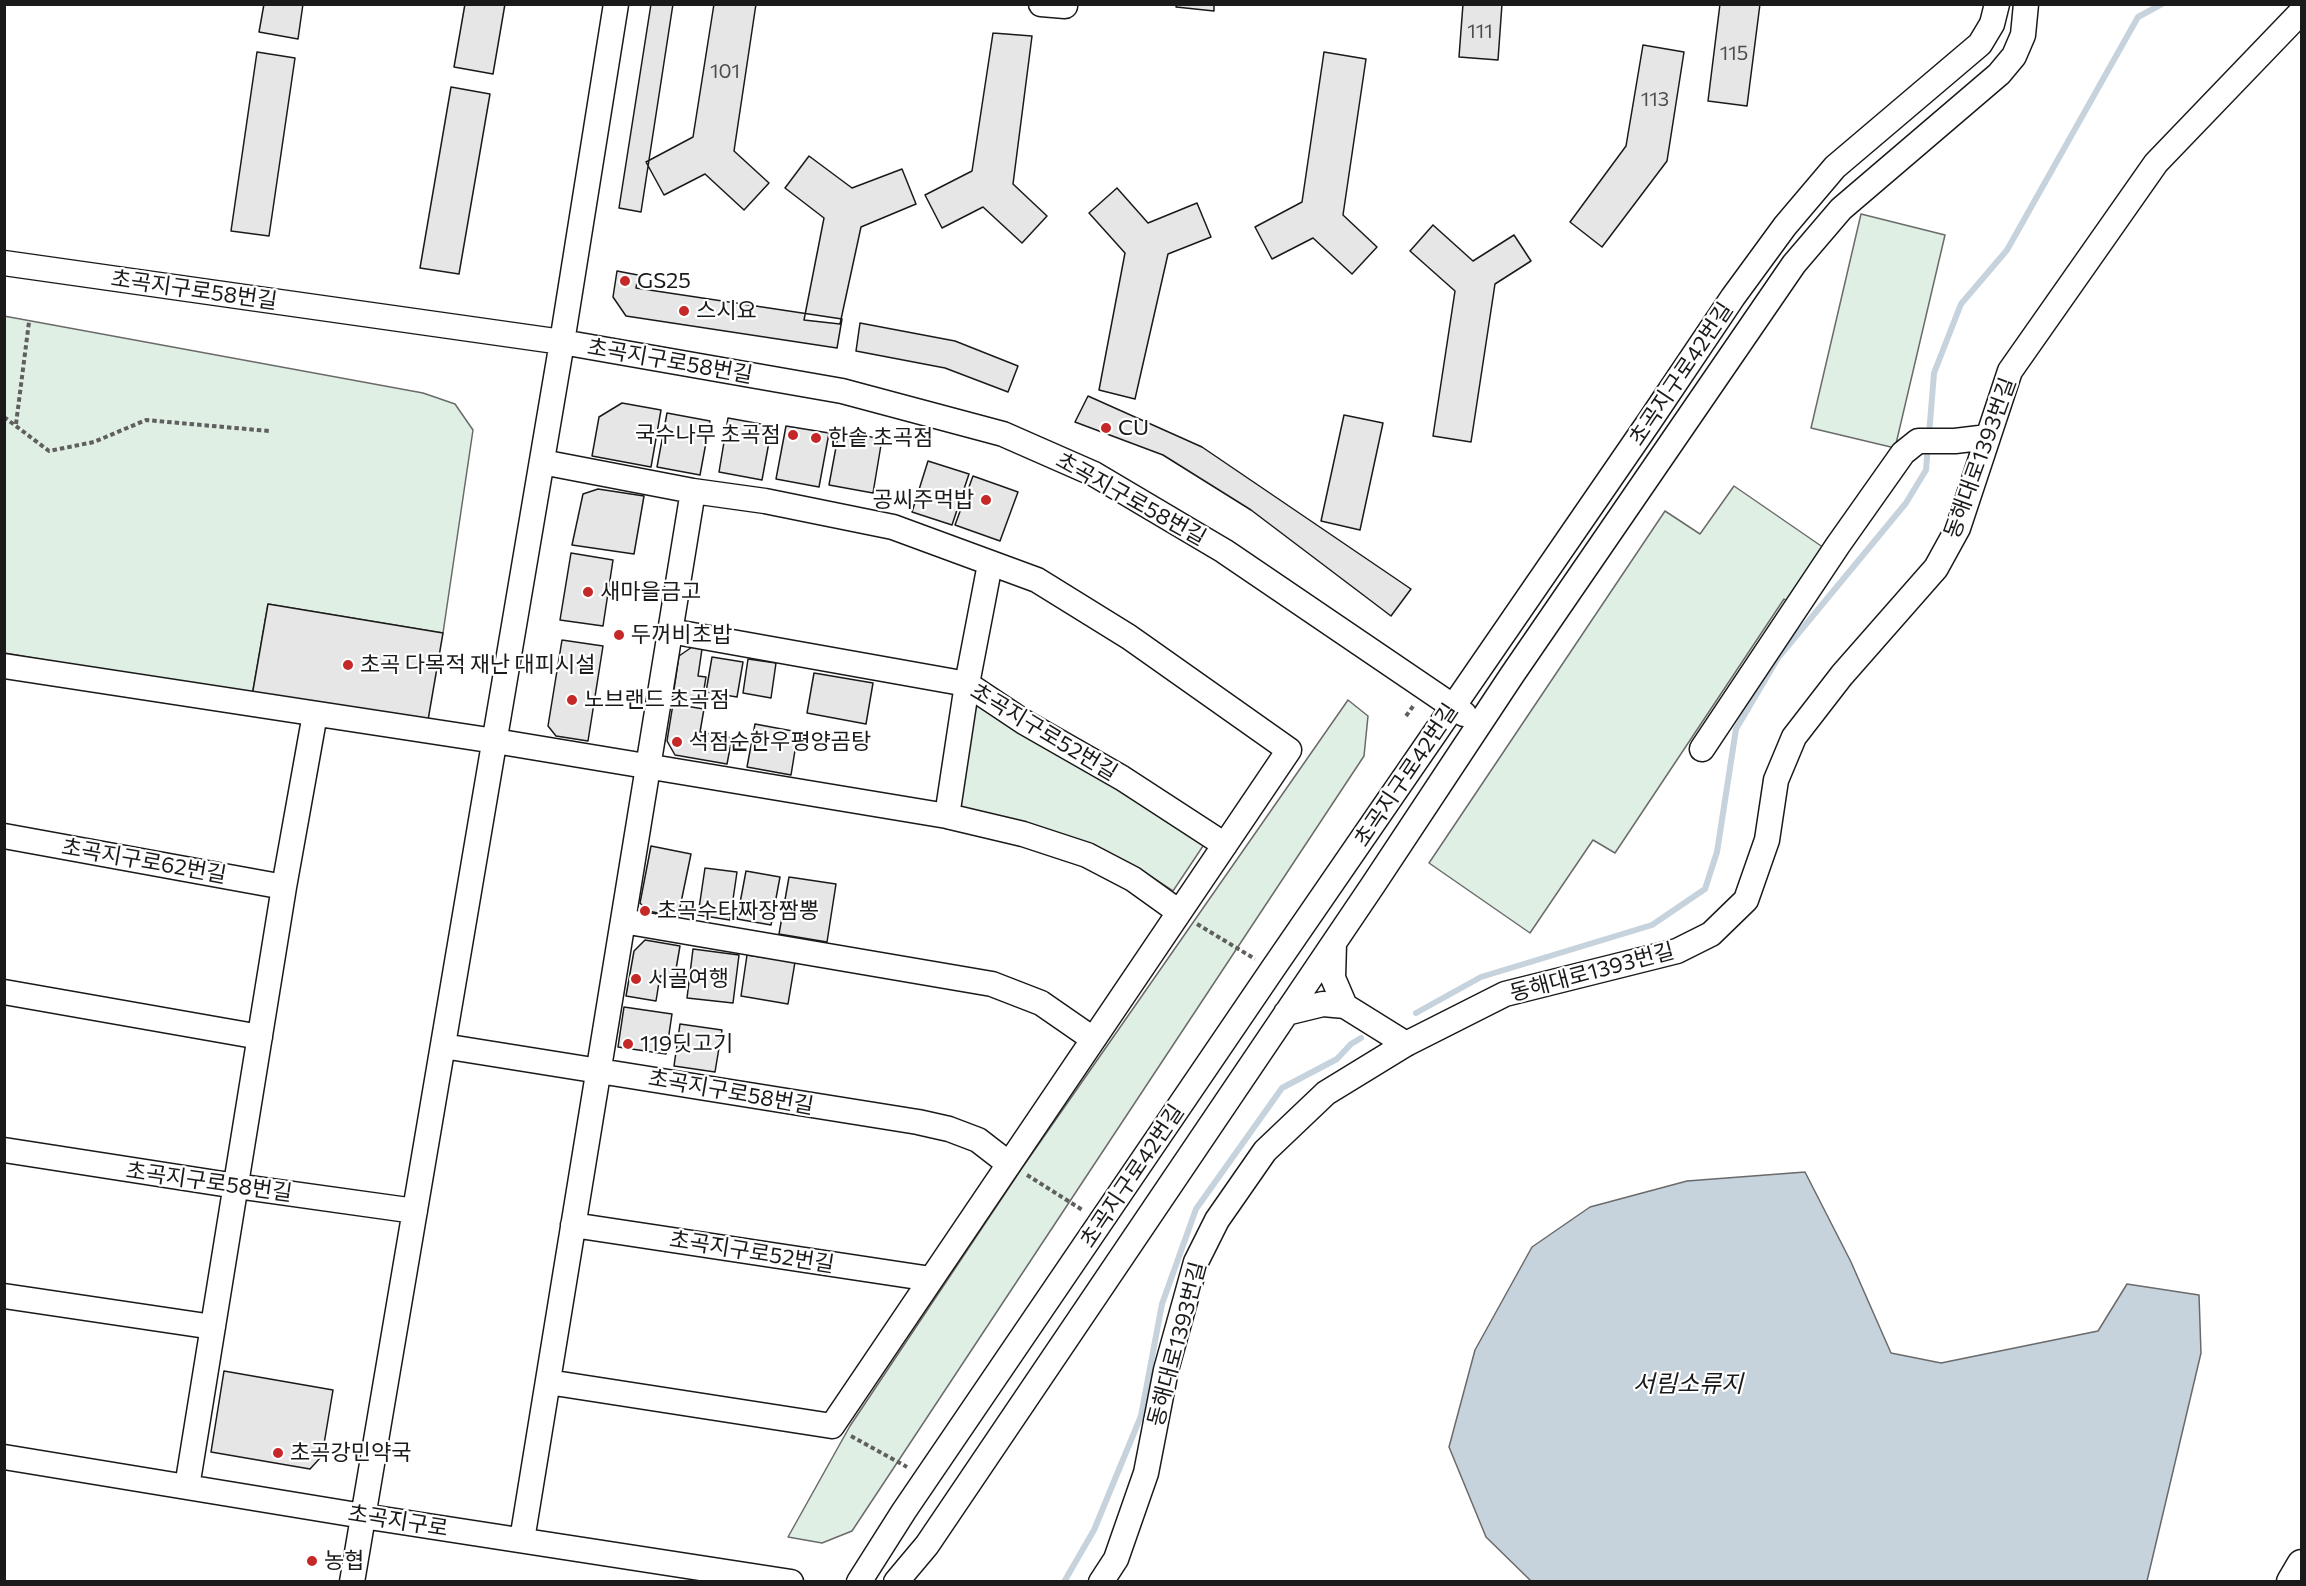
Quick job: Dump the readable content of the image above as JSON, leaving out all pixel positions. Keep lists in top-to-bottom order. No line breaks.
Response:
{"streets":{"street":["초곡지구로58번길","초곡지구로42번길","동해대로1393번길","초곡지구로52번길","초곡지구로62번길","초곡지구로"]},"crossings":[["초곡지구로58번길","초곡지구로42번길"],["초곡지구로58번길","초곡지구로"]],"water":["서림소류지"],"places":["GS25","스시요","CU","국수나무 초곡점","한솥 초곡점","공씨주먹밥","새마을금고","두꺼비초밥","초곡 다목적 재난 대피시설","노브랜드 초곡점","석점순한우평양곰탕","초곡수타짜장짬뽕","시골여행","119딧고기","초곡강민약국","농협"],"house_numbers":["111","115","101","113"]}
